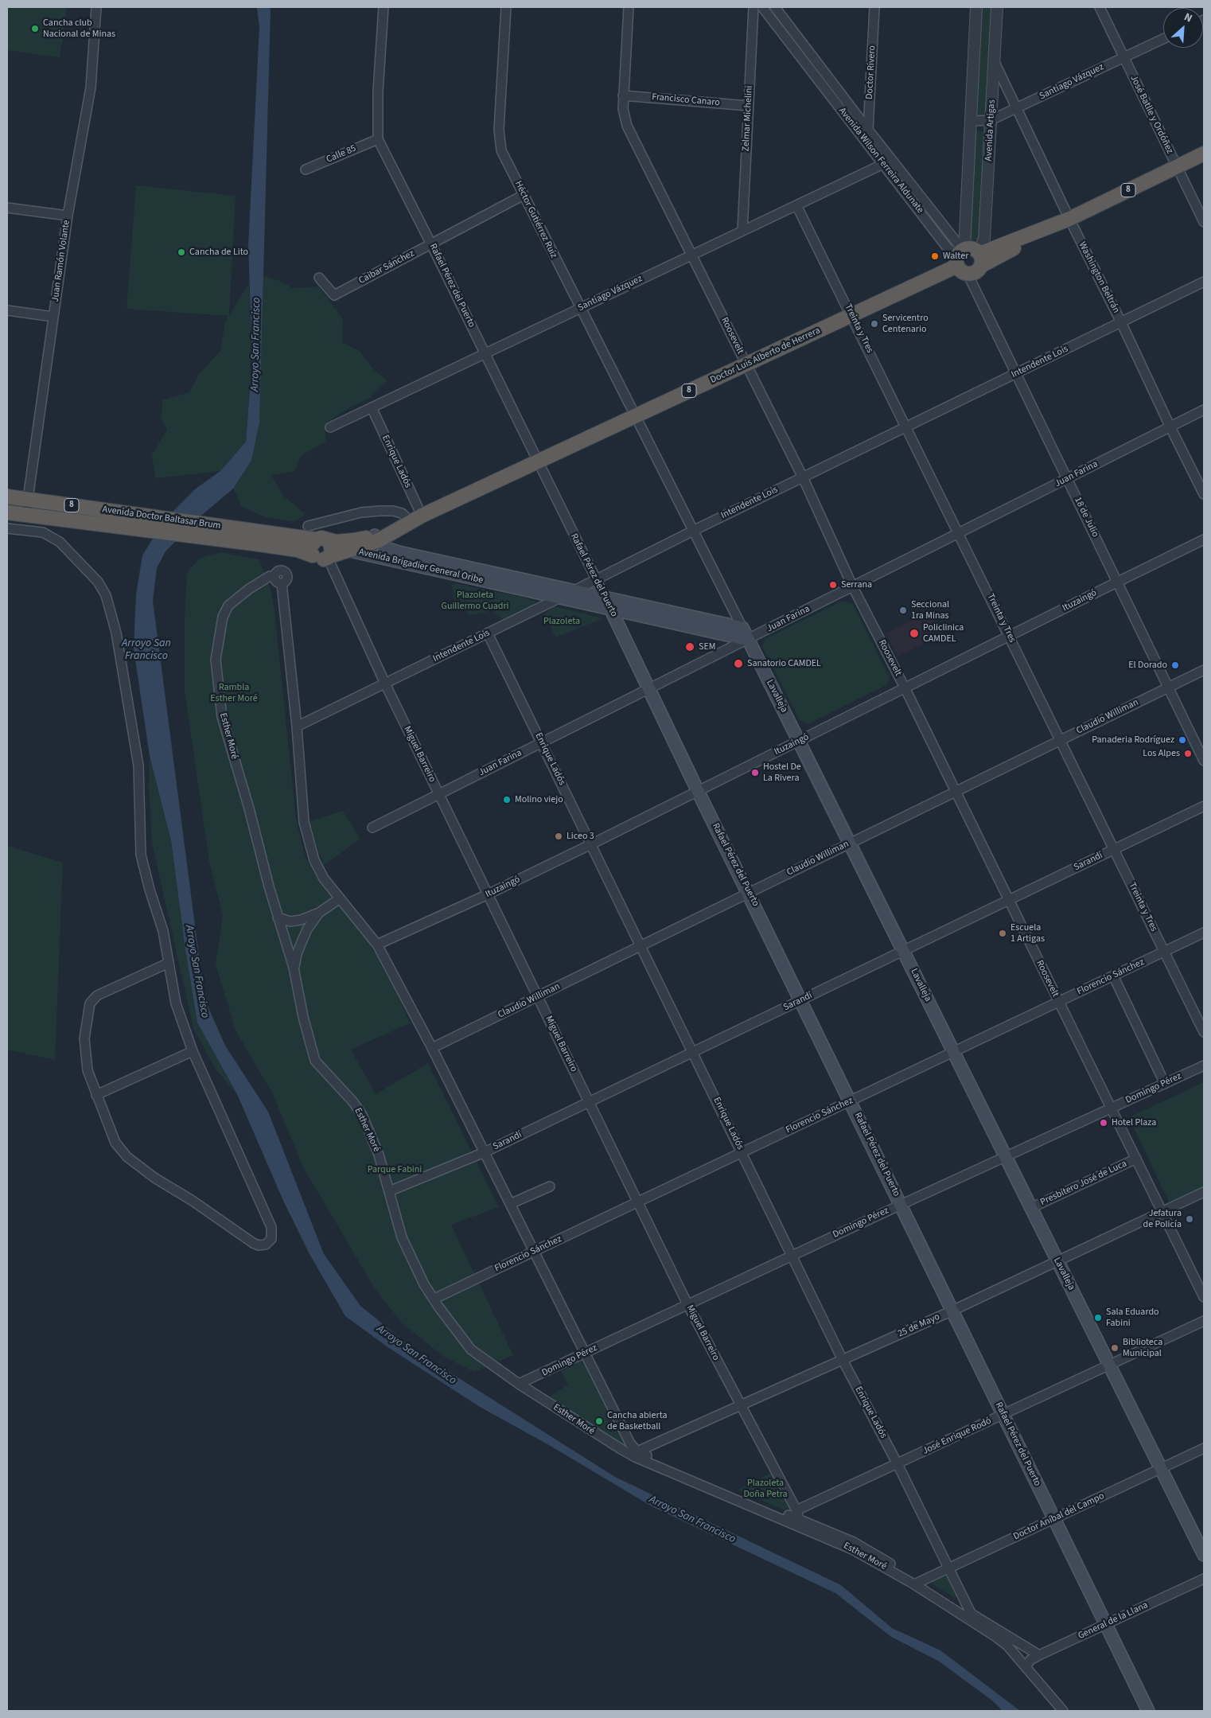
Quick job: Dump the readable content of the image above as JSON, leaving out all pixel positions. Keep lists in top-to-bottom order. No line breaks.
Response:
{"streets":{"highway":["8","Doctor Luis Alberto de Herrera","Avenida Doctor Baltasar Brum"],"main road":["Rafael Pérez del Puerto","Avenida Brigadier General Oribe","Lavalleja"],"street":["Doctor Rivero","Santiago Vázquez","Francisco Canaro","José Batlle y Ordóñez","Zelmar Michelini","Avenida Artigas","Calle 85","Avenida Wilson Ferreira Aldunate","Héctor Gutiérrez Ruiz","Juan Ramón Volante","Caibar Sánchez","Washington Beltrán","Treinta y Tres","Roosevelt","Intendente Lois","Enrique Ladós","Juan Farina","18 de Julio","Ituzaingó","Claudio Williman","Esther Moré","Miguel Barreiro","Sarandí","Florencio Sánchez","Domingo Pérez","Presbítero José de Luca","25 de Mayo","José Enrique Rodó","Doctor Aníbal del Campo","General de la Llana"]},"crossings":[["Doctor Rivero","Avenida Wilson Ferreira Aldunate"],["Santiago Vázquez","José Batlle y Ordóñez"],["Santiago Vázquez","Zelmar Michelini"],["Santiago Vázquez","Avenida Artigas"],["Santiago Vázquez","Avenida Wilson Ferreira Aldunate"],["Santiago Vázquez","Héctor Gutiérrez Ruiz"],["Santiago Vázquez","Washington Beltrán"],["Santiago Vázquez","Rafael Pérez del Puerto"],["Santiago Vázquez","Treinta y Tres"],["Santiago Vázquez","Roosevelt"],["Santiago Vázquez","Enrique Ladós"],["Francisco Canaro","Zelmar Michelini"],["Francisco Canaro","Roosevelt"],["José Batlle y Ordóñez","8"],["Avenida Artigas","Avenida Wilson Ferreira Aldunate"],["Avenida Artigas","8"],["Avenida Artigas","Washington Beltrán"],["Avenida Artigas","Doctor Luis Alberto de Herrera"],["Avenida Artigas","18 de Julio"],["Calle 85","Rafael Pérez del Puerto"],["Avenida Wilson Ferreira Aldunate","8"],["Avenida Wilson Ferreira Aldunate","Doctor Luis Alberto de Herrera"],["Avenida Wilson Ferreira Aldunate","18 de Julio"],["8","Washington Beltrán"],["8","Doctor Luis Alberto de Herrera"],["8","18 de Julio"],["8","Avenida Doctor Baltasar Brum"],["8","Miguel Barreiro"],["Héctor Gutiérrez Ruiz","Caibar Sánchez"],["Héctor Gutiérrez Ruiz","Doctor Luis Alberto de Herrera"],["Héctor Gutiérrez Ruiz","Lavalleja"],["Juan Ramón Volante","Avenida Doctor Baltasar Brum"],["Caibar Sánchez","Rafael Pérez del Puerto"],["Washington Beltrán","Intendente Lois"],["Washington Beltrán","Juan Farina"],["Rafael Pérez del Puerto","Doctor Luis Alberto de Herrera"],["Rafael Pérez del Puerto","Intendente Lois"],["Rafael Pérez del Puerto","Juan Farina"],["Rafael Pérez del Puerto","Avenida Brigadier General Oribe"],["Rafael Pérez del Puerto","Ituzaingó"],["Rafael Pérez del Puerto","Claudio Williman"],["Rafael Pérez del Puerto","Sarandí"],["Rafael Pérez del Puerto","Florencio Sánchez"],["Rafael Pérez del Puerto","Domingo Pérez"],["Rafael Pérez del Puerto","25 de Mayo"],["Rafael Pérez del Puerto","José Enrique Rodó"],["Rafael Pérez del Puerto","Doctor Aníbal del Campo"],["Rafael Pérez del Puerto","General de la Llana"],["Treinta y Tres","Doctor Luis Alberto de Herrera"],["Treinta y Tres","Intendente Lois"],["Treinta y Tres","Juan Farina"],["Treinta y Tres","Ituzaingó"],["Treinta y Tres","Claudio Williman"],["Treinta y Tres","Sarandí"],["Treinta y Tres","Florencio Sánchez"],["Roosevelt","Doctor Luis Alberto de Herrera"],["Roosevelt","Intendente Lois"],["Roosevelt","Juan Farina"],["Roosevelt","Ituzaingó"],["Roosevelt","Claudio Williman"],["Roosevelt","Sarandí"],["Roosevelt","Florencio Sánchez"],["Roosevelt","Domingo Pérez"],["Roosevelt","Presbítero José de Luca"],["Roosevelt","25 de Mayo"],["Doctor Luis Alberto de Herrera","Enrique Ladós"],["Doctor Luis Alberto de Herrera","18 de Julio"],["Doctor Luis Alberto de Herrera","Avenida Doctor Baltasar Brum"],["Doctor Luis Alberto de Herrera","Avenida Brigadier General Oribe"],["Doctor Luis Alberto de Herrera","Lavalleja"],["Doctor Luis Alberto de Herrera","Miguel Barreiro"],["Intendente Lois","Enrique Ladós"],["Intendente Lois","18 de Julio"],["Intendente Lois","Avenida Brigadier General Oribe"],["Intendente Lois","Lavalleja"],["Intendente Lois","Esther Moré"],["Intendente Lois","Miguel Barreiro"],["Enrique Ladós","Juan Farina"],["Enrique Ladós","Ituzaingó"],["Enrique Ladós","Claudio Williman"],["Enrique Ladós","Esther Moré"],["Enrique Ladós","Sarandí"],["Enrique Ladós","Florencio Sánchez"],["Enrique Ladós","Domingo Pérez"],["Enrique Ladós","25 de Mayo"],["Enrique Ladós","José Enrique Rodó"],["Enrique Ladós","Doctor Aníbal del Campo"],["Juan Farina","18 de Julio"],["Juan Farina","Avenida Brigadier General Oribe"],["Juan Farina","Lavalleja"],["Juan Farina","Miguel Barreiro"],["18 de Julio","Ituzaingó"],["18 de Julio","Claudio Williman"],["Avenida Doctor Baltasar Brum","Miguel Barreiro"],["Avenida Brigadier General Oribe","Lavalleja"],["Ituzaingó","Lavalleja"],["Ituzaingó","Miguel Barreiro"],["Lavalleja","Claudio Williman"],["Lavalleja","Sarandí"],["Lavalleja","Florencio Sánchez"],["Lavalleja","Domingo Pérez"],["Lavalleja","Presbítero José de Luca"],["Lavalleja","25 de Mayo"],["Lavalleja","José Enrique Rodó"],["Lavalleja","Doctor Aníbal del Campo"],["Claudio Williman","Miguel Barreiro"],["Esther Moré","Miguel Barreiro"],["Esther Moré","Sarandí"],["Esther Moré","Florencio Sánchez"],["Esther Moré","Domingo Pérez"],["Esther Moré","25 de Mayo"],["Esther Moré","José Enrique Rodó"],["Esther Moré","Doctor Aníbal del Campo"],["Esther Moré","General de la Llana"],["Miguel Barreiro","Sarandí"],["Miguel Barreiro","Florencio Sánchez"],["Miguel Barreiro","Domingo Pérez"],["Miguel Barreiro","25 de Mayo"],["Miguel Barreiro","José Enrique Rodó"]],"water":["Arroyo San Francisco"],"parks":["Plazoleta Guillermo Cuadri","Plazoleta","Rambla Esther Moré","Parque Fabini","Plazoleta Doña Petra"],"places":["Cancha club Nacional de Minas","Cancha de Lito","Walter","Servicentro Centenario","Serrana","Seccional 1ra Minas","Policlinica CAMDEL","SEM","Sanatorio CAMDEL","El Dorado","Panaderia Rodríguez","Los Alpes","Hostel De La Rivera","Molino viejo","Liceo 3","Escuela 1 Artigas","Hotel Plaza","Jefatura de Policía","Sala Eduardo Fabini","Biblioteca Municipal","Cancha abierta de Basketball"],"north":"top right"}
